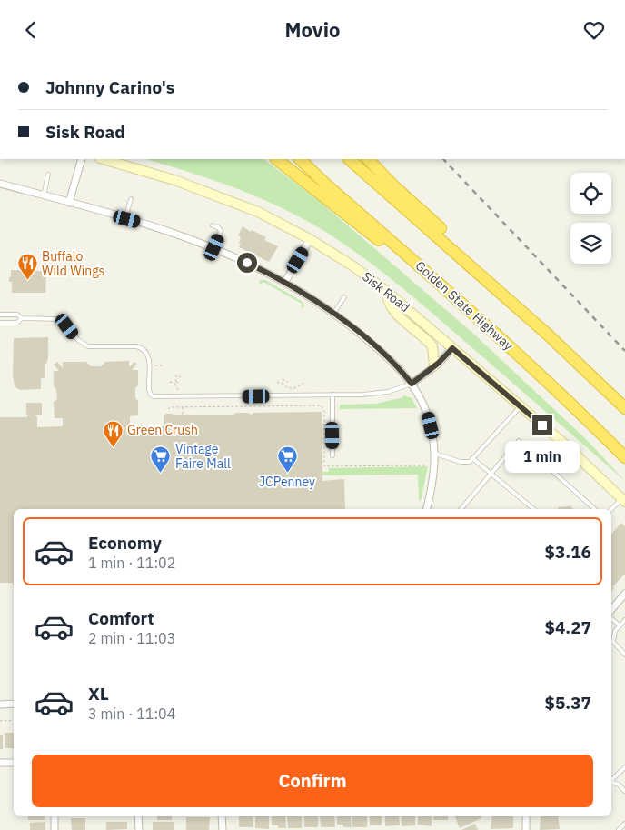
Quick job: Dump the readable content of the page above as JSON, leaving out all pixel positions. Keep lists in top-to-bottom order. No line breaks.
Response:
{"streets":{"highway":["Golden State Highway"],"main road":["Sisk Road"]},"places":{"restaurant":["Buffalo Wild Wings","Green Crush"],"supermarket":["Vintage Faire Mall","JCPenney"]},"page":{"header":"Movio","banner":["Johnny Carino's","Sisk Road"],"bubble":"1 min","list":[{"name":"Economy","note":"1 min · 11:02","value":"$3.16"},{"name":"Comfort","note":"2 min · 11:03","value":"$4.27"},{"name":"XL","note":"3 min · 11:04","value":"$5.37"}],"buttons":"Confirm"}}
